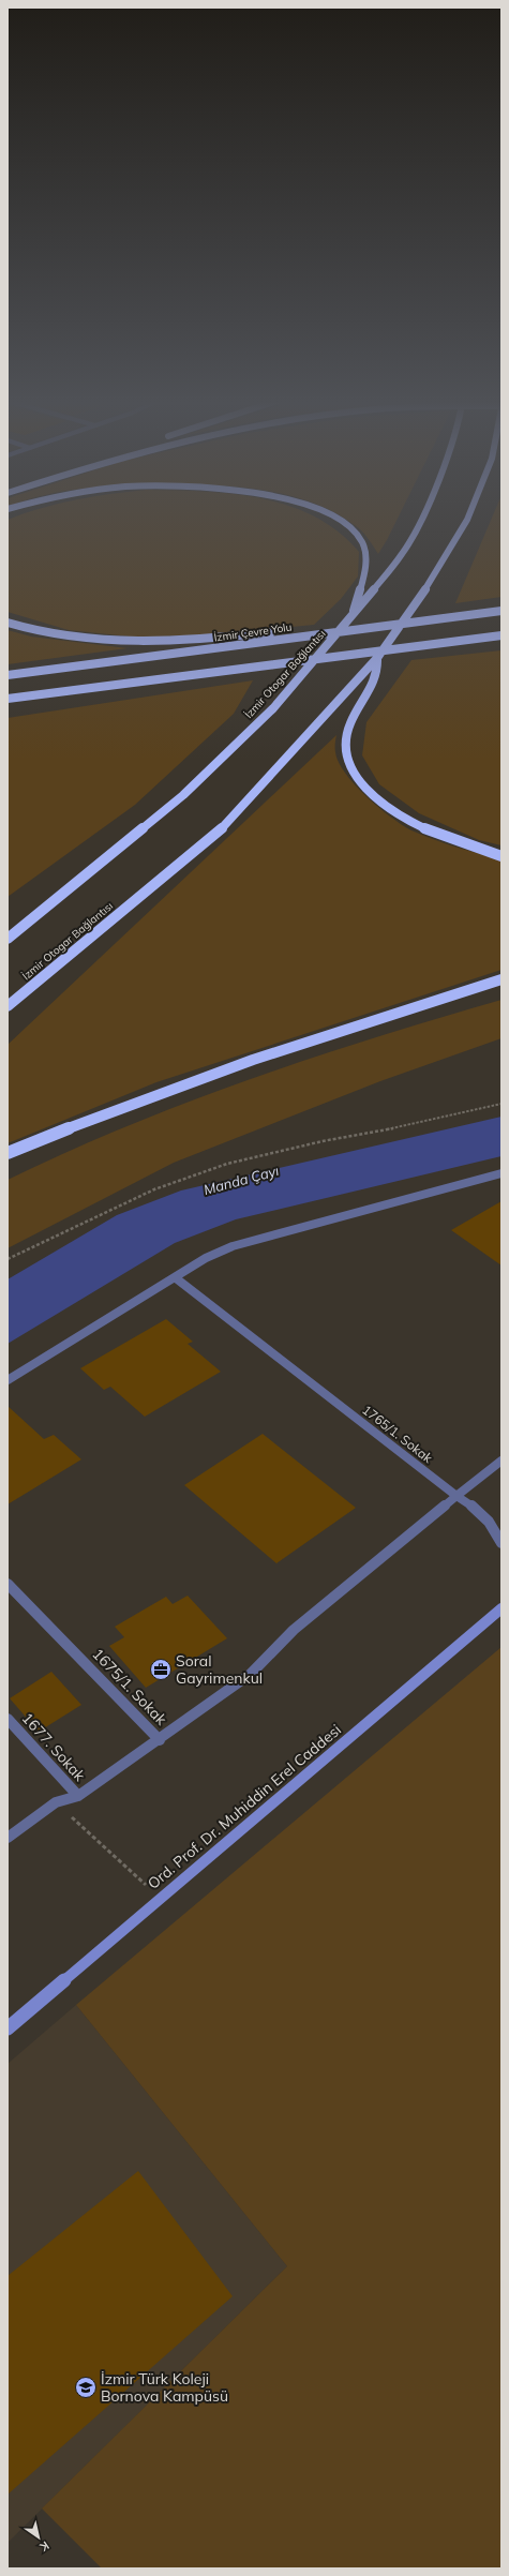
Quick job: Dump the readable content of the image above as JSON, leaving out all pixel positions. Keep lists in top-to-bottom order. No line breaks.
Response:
{"streets":{"highway":["İzmir Çevre Yolu","İzmir Otogar Bağlantısı"],"main road":["Ord. Prof. Dr. Muhiddin Erel Caddesi"],"street":["1765/1. Sokak","1675/1. Sokak","1677. Sokak"]},"crossings":[["1675/1. Sokak","1677. Sokak"]],"water":["Manda Çayı"],"places":{"office":["Soral Gayrimenkul"],"school or university":["İzmir Türk Koleji Bornova Kampüsü"]},"north":"bottom right"}
